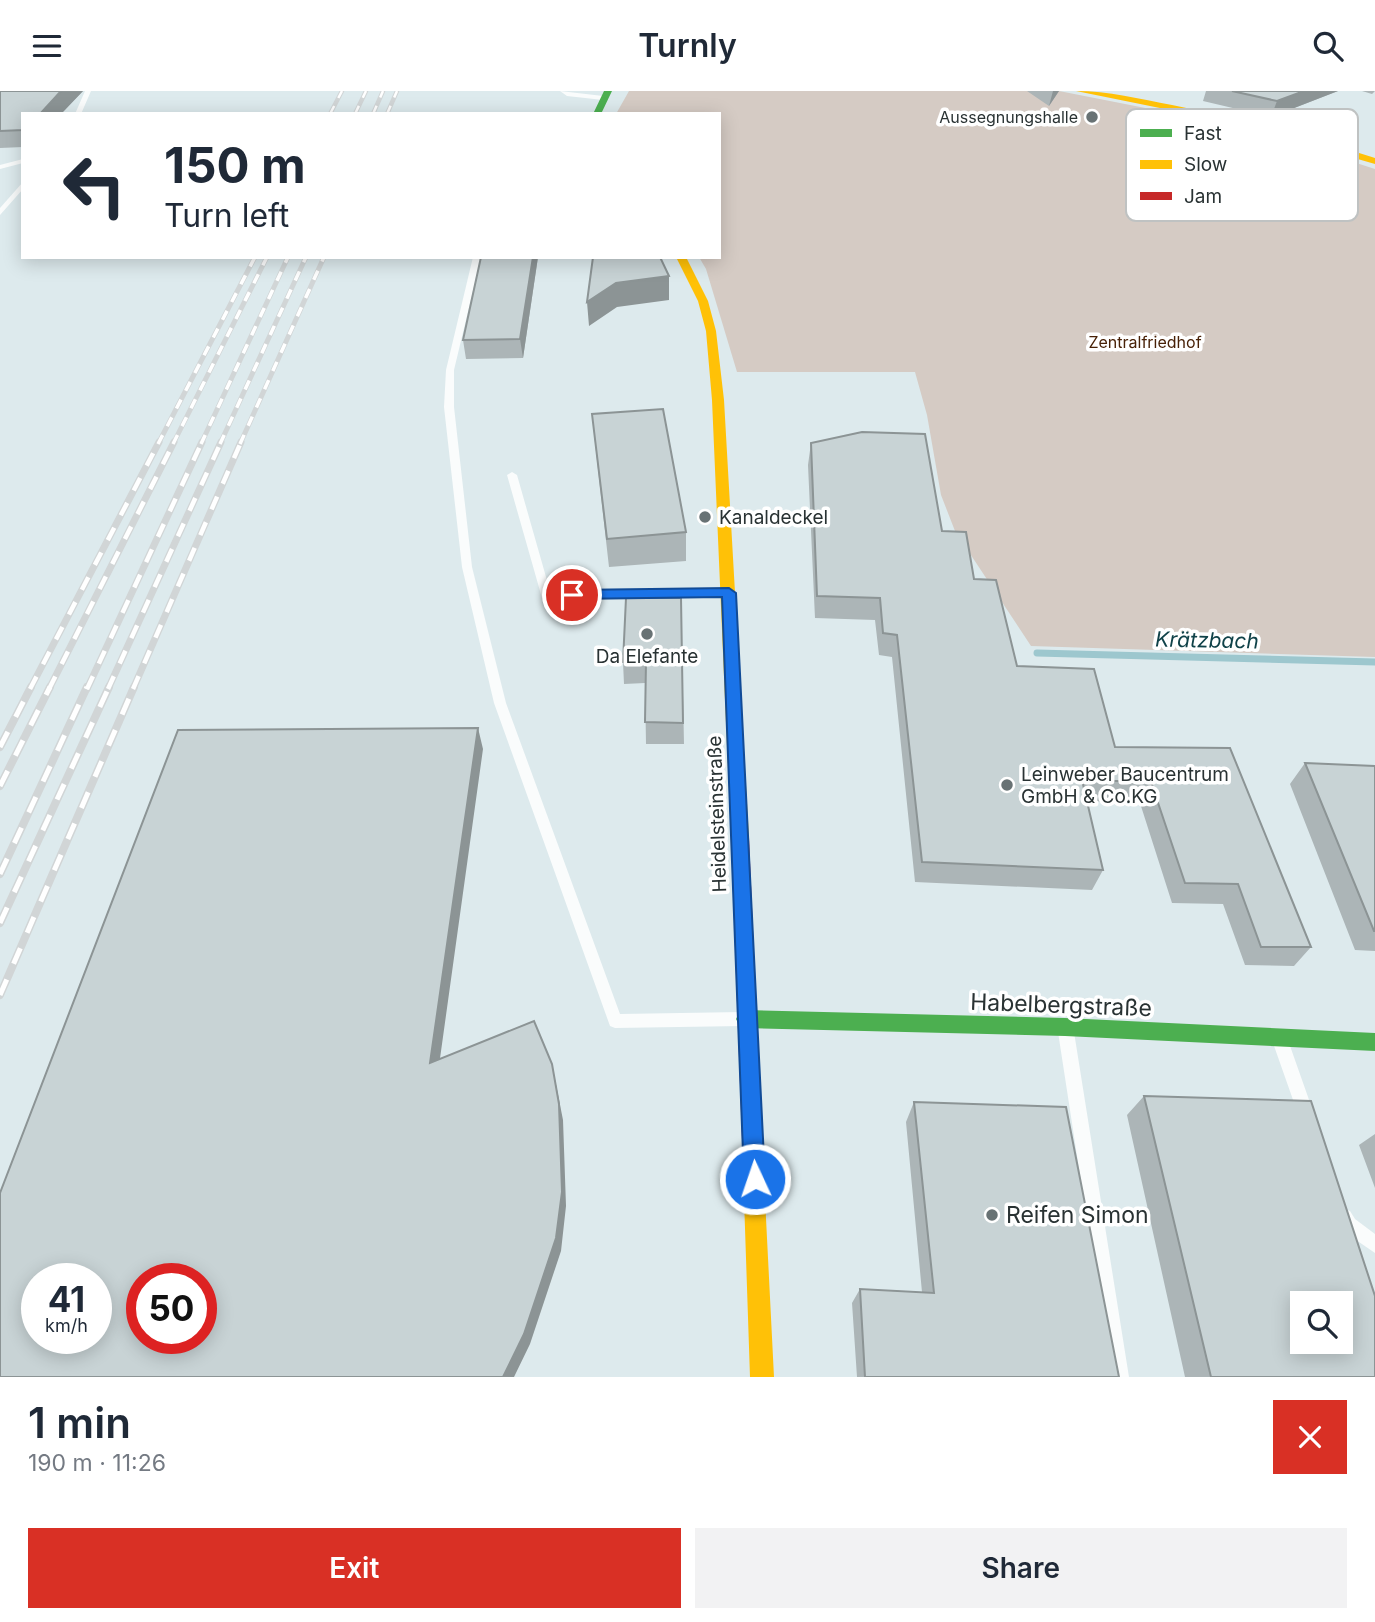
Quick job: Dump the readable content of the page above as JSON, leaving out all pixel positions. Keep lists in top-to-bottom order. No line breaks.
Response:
{"streets":{"main road":["Heidelsteinstraße","Habelbergstraße"]},"crossings":[["Heidelsteinstraße","Habelbergstraße"]],"water":["Krätzbach"],"parks":["Zentralfriedhof"],"places":["Aussegnungshalle","Kanaldeckel","Da Elefante","Leinweber Baucentrum GmbH & Co.KG","Reifen Simon"],"legend":["Fast","Slow","Jam"],"page":{"header":"Turnly","turn":["150 m","Turn left"],"speed":"41 km/h","limit":"50","heading":["1 min","190 m · 11:26"],"buttons":["Exit","Share"]}}
